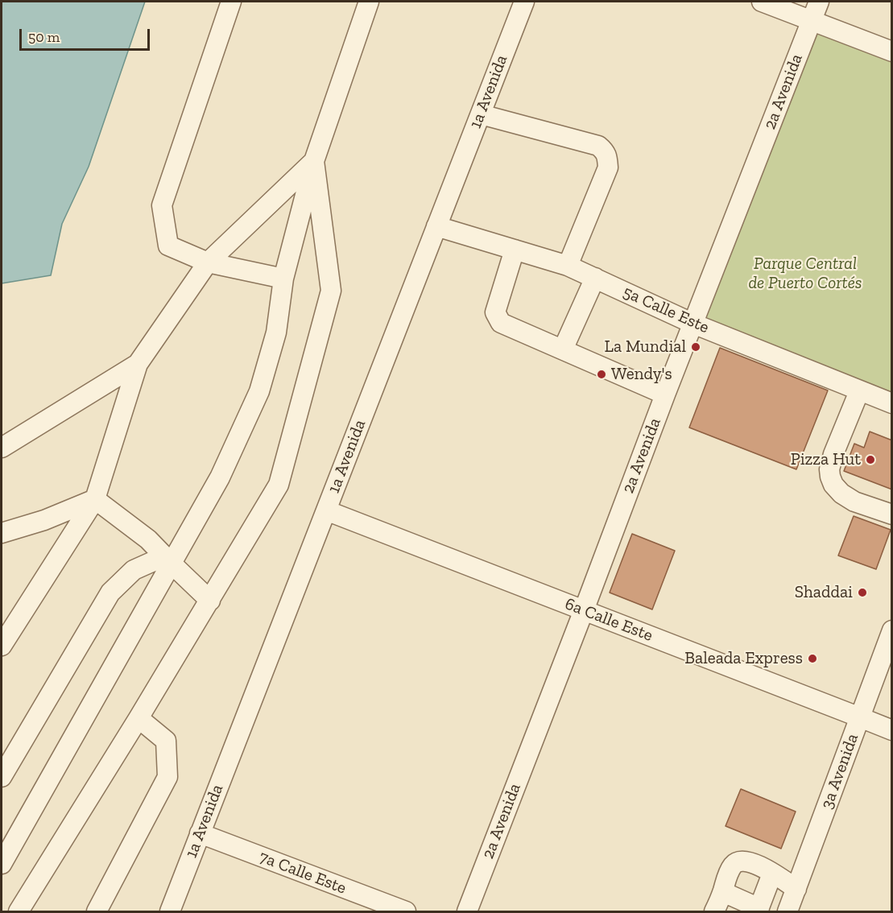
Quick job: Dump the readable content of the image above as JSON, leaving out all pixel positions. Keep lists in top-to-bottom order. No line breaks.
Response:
{"streets":{"street":["1a Avenida","2a Avenida","5a Calle Este","6a Calle Este","3a Avenida","7a Calle Este"]},"crossings":[["1a Avenida","5a Calle Este"],["1a Avenida","6a Calle Este"],["1a Avenida","7a Calle Este"],["2a Avenida","5a Calle Este"],["2a Avenida","6a Calle Este"],["6a Calle Este","3a Avenida"]],"parks":["Parque Central de Puerto Cortés"],"places":["La Mundial","Wendy's","Pizza Hut","Shaddai","Baleada Express"],"scale_bar":"50 m"}
